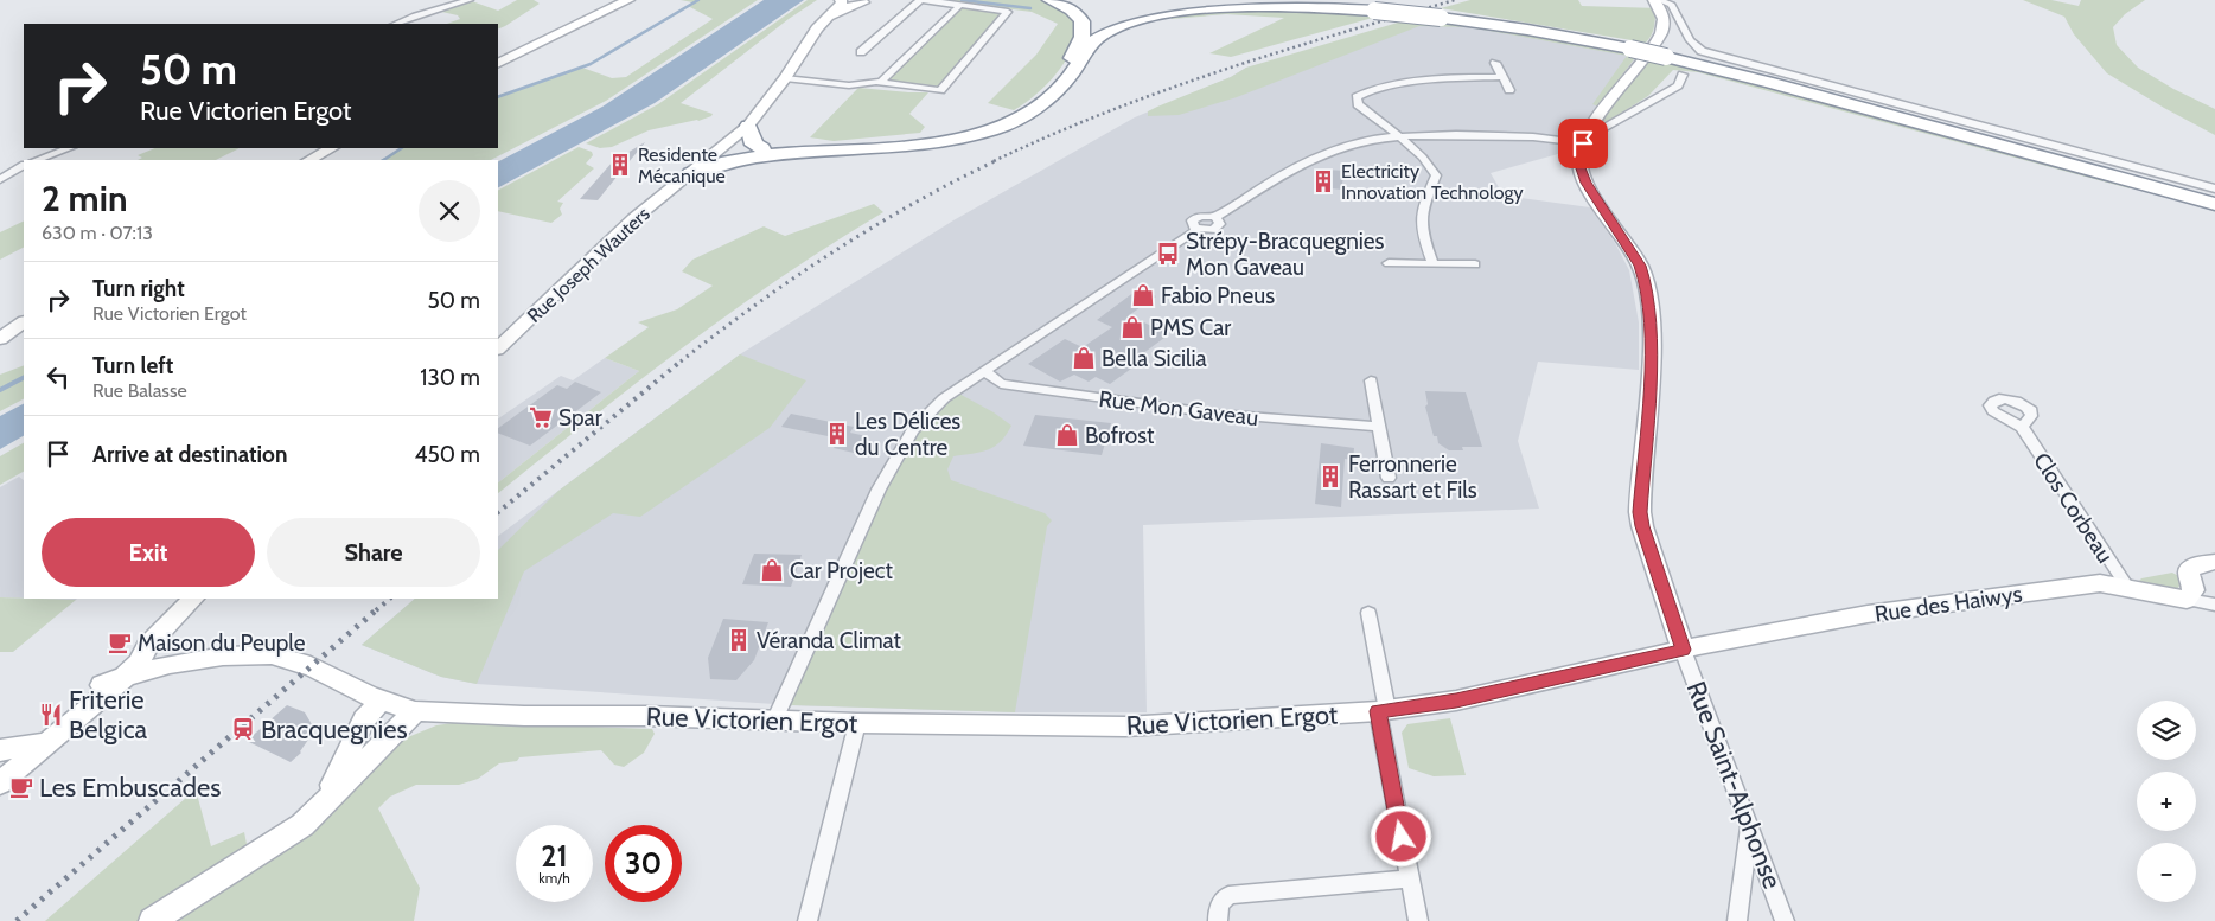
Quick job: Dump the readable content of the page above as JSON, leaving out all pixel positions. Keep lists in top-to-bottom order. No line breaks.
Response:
{"streets":{"street":["Rue Joseph Wauters","Rue Mon Gaveau","Clos Corbeau","Rue des Haiwys","Rue Victorien Ergot","Rue Saint-Alphonse"]},"crossings":[["Clos Corbeau","Rue des Haiwys"],["Rue des Haiwys","Rue Victorien Ergot"],["Rue des Haiwys","Rue Saint-Alphonse"],["Rue Victorien Ergot","Rue Saint-Alphonse"]],"places":{"building":["Residente Mécanique","Electricity Innovation Technology","Les Délices du Centre","Ferronnerie Rassart et Fils","Véranda Climat"],"bus stop":["Strépy-Bracquegnies Mon Gaveau"],"shop":["Fabio Pneus","PMS Car","Bella Sicilia","Bofrost","Car Project"],"supermarket":["Spar"],"cafe":["Maison du Peuple","Les Embuscades"],"restaurant":["Friterie Belgica"],"station":["Bracquegnies"]},"page":{"turn":["50 m","Rue Victorien Ergot"],"heading":["2 min","630 m · 07:13"],"list":[{"name":"Turn right","note":"Rue Victorien Ergot","value":"50 m"},{"name":"Turn left","note":"Rue Balasse","value":"130 m"},{"name":"Arrive at destination","value":"450 m"}],"buttons":["Exit","Share"],"map_buttons":["+","−"],"speed":"21 km/h","limit":"30"}}
